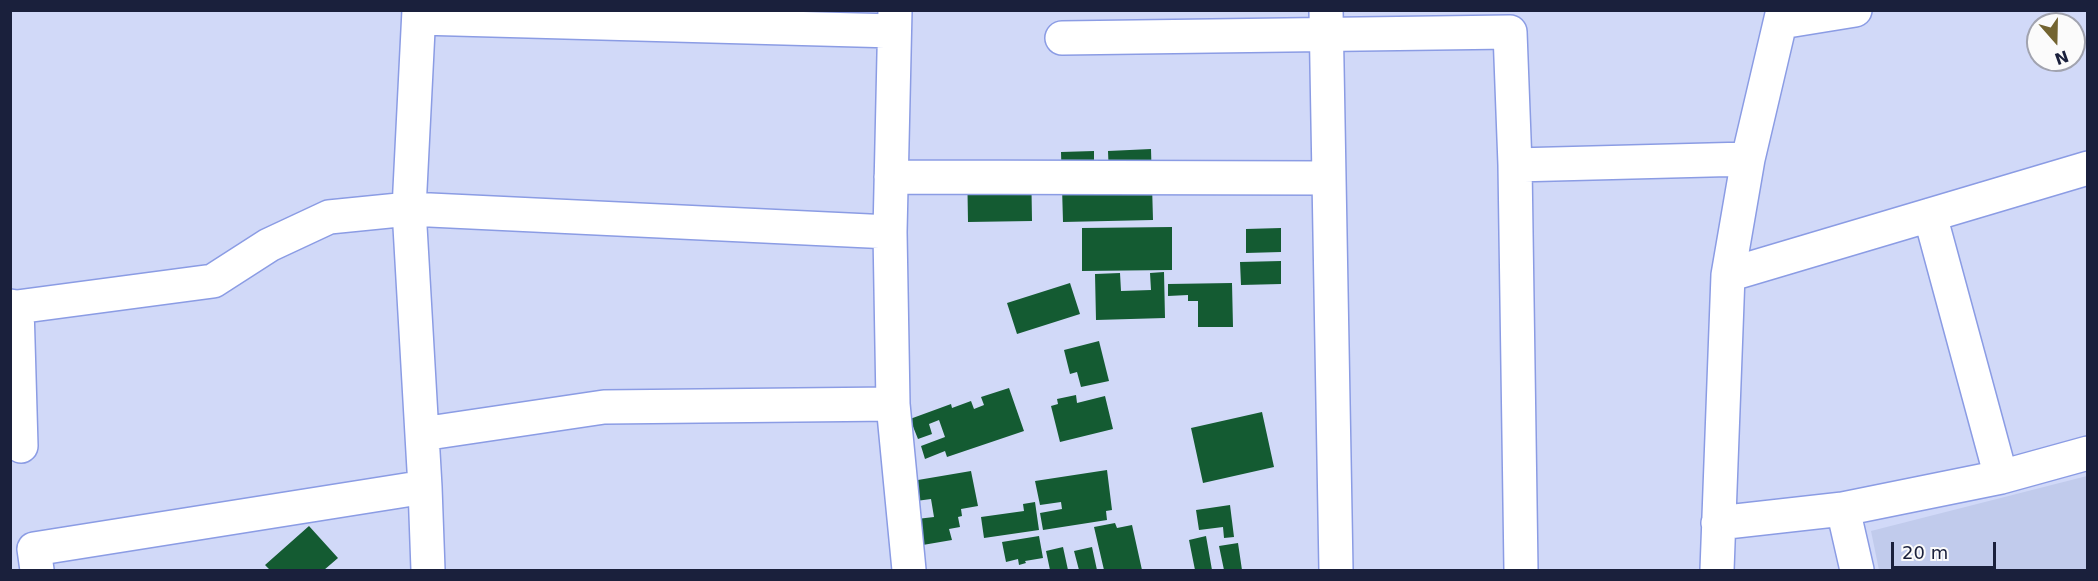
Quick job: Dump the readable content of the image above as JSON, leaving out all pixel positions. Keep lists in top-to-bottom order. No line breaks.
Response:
{"scale_bar":"20 m","north":"bottom"}
